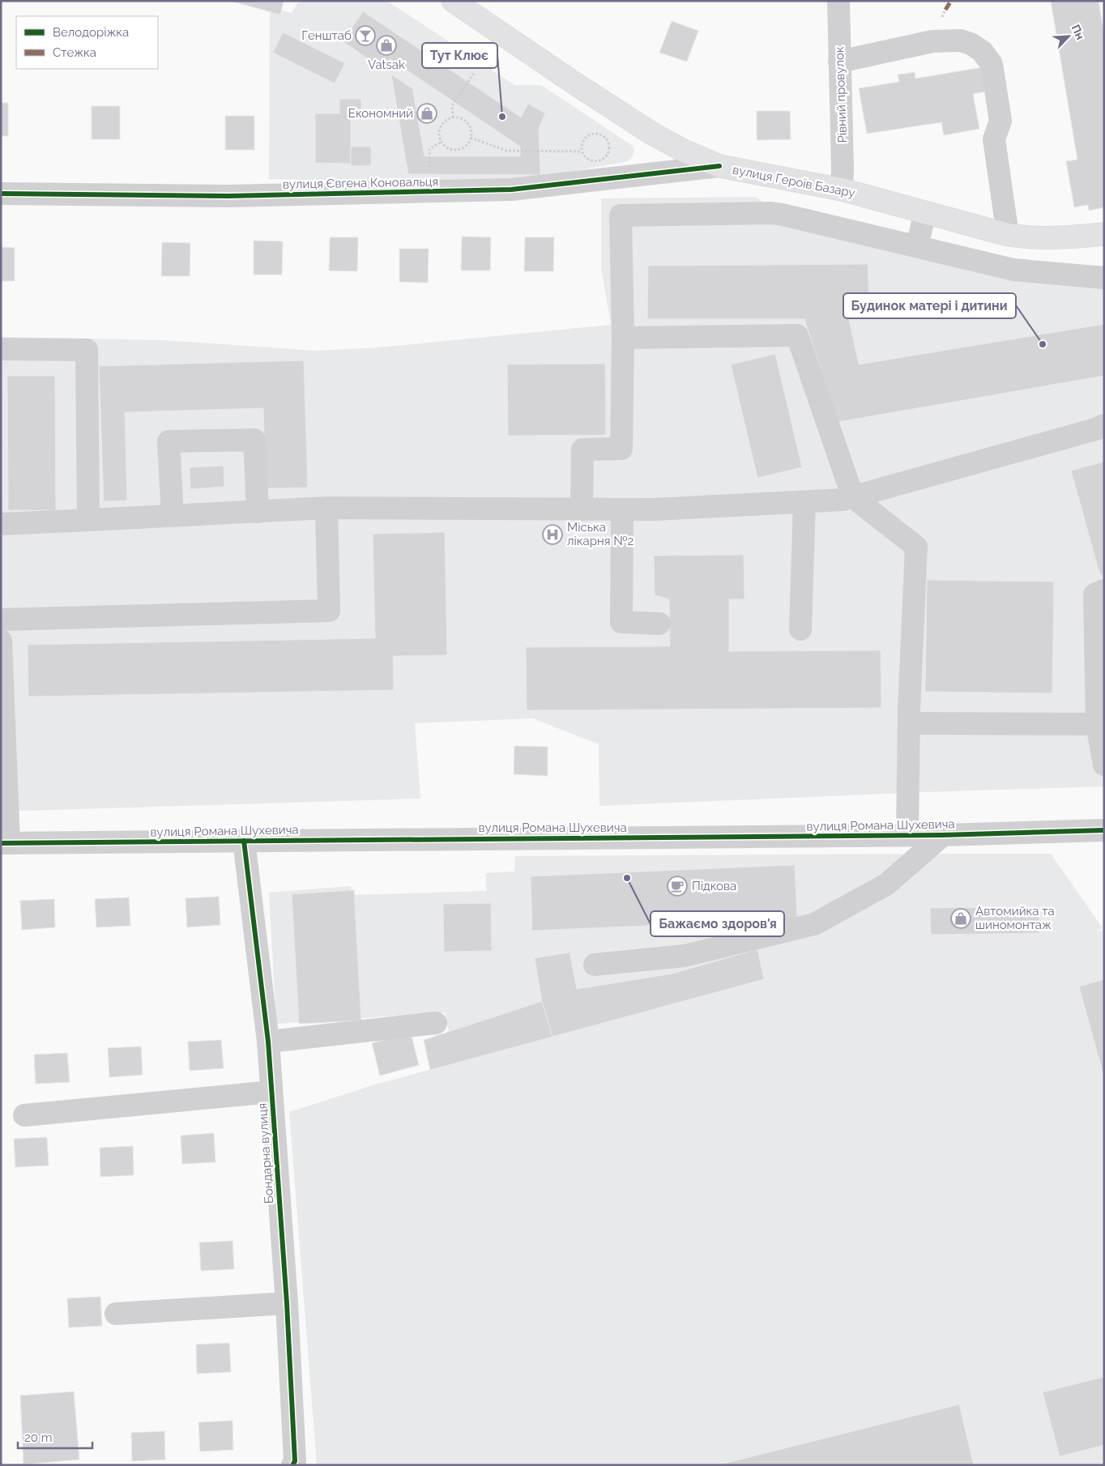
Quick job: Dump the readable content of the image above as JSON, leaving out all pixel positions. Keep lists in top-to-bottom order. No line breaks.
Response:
{"streets":{"main road":["вулиця Героїв Базару"],"street":["Рівний провулок","вулиця Євгена Коновальця","вулиця Романа Шухевича","Бондарна вулиця"]},"crossings":[["Рівний провулок","вулиця Героїв Базару"],["вулиця Героїв Базару","вулиця Євгена Коновальця"],["вулиця Романа Шухевича","Бондарна вулиця"]],"places":{"bar":["Генштаб"],"shop":["Vatsak","Економний","Автомийка та шиномонтаж"],"other":["Тут Клює","Будинок матері і дитини","Бажаємо здоров'я"],"hospital":["Міська лікарня №2"],"cafe":["Підкова"]},"legend":["Велодоріжка","Стежка"],"scale_bar":"20 m","north":"top right"}
